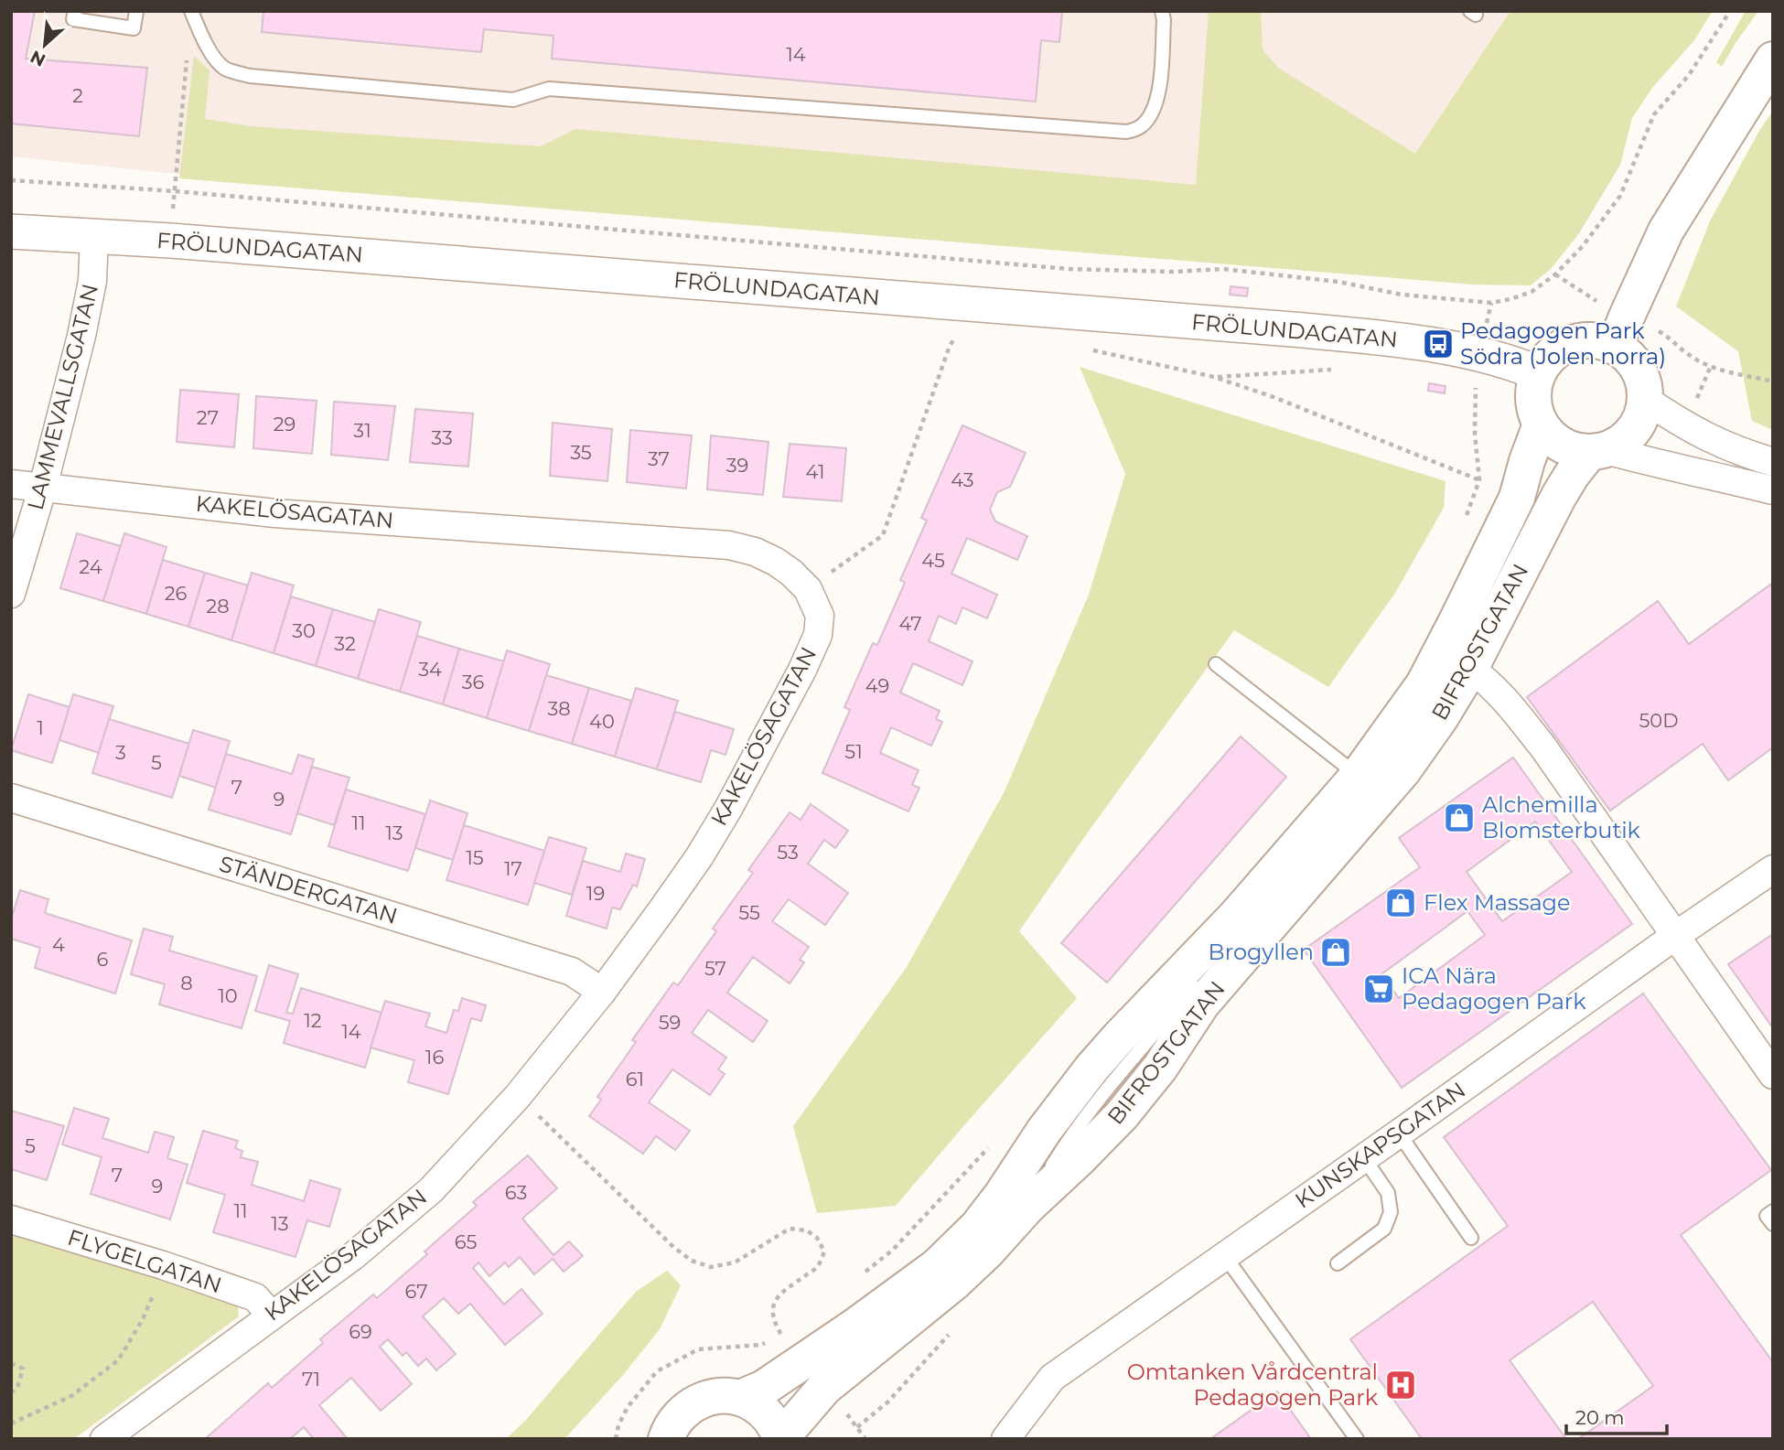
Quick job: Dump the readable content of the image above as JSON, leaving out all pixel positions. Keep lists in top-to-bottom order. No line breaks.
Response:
{"streets":{"main road":["BIFROSTGATAN"],"street":["FRÖLUNDAGATAN","LAMMEVALLSGATAN","KAKELÖSAGATAN","STÄNDERGATAN","KUNSKAPSGATAN","FLYGELGATAN"]},"crossings":[["FRÖLUNDAGATAN","LAMMEVALLSGATAN"],["FRÖLUNDAGATAN","BIFROSTGATAN"],["LAMMEVALLSGATAN","KAKELÖSAGATAN"],["KAKELÖSAGATAN","STÄNDERGATAN"],["KAKELÖSAGATAN","FLYGELGATAN"]],"places":{"bus stop":["Pedagogen Park Södra (Jolen norra)"],"shop":["Alchemilla Blomsterbutik","Flex Massage","Brogyllen"],"supermarket":["ICA Nära Pedagogen Park"],"hospital":["Omtanken Vårdcentral Pedagogen Park"]},"house_numbers":["14","2","27","29","31","33","35","37","39","41","43","45","24","26","28","47","30","32","34","36","49","38","50D","40","1","51","3","5","7","9","11","13","53","15","17","19","55","4","6","57","8","10","12","59","14","16","61","5","7","9","63","11","13","65","67","69","71"],"scale_bar":"20 m","north":"bottom left"}
